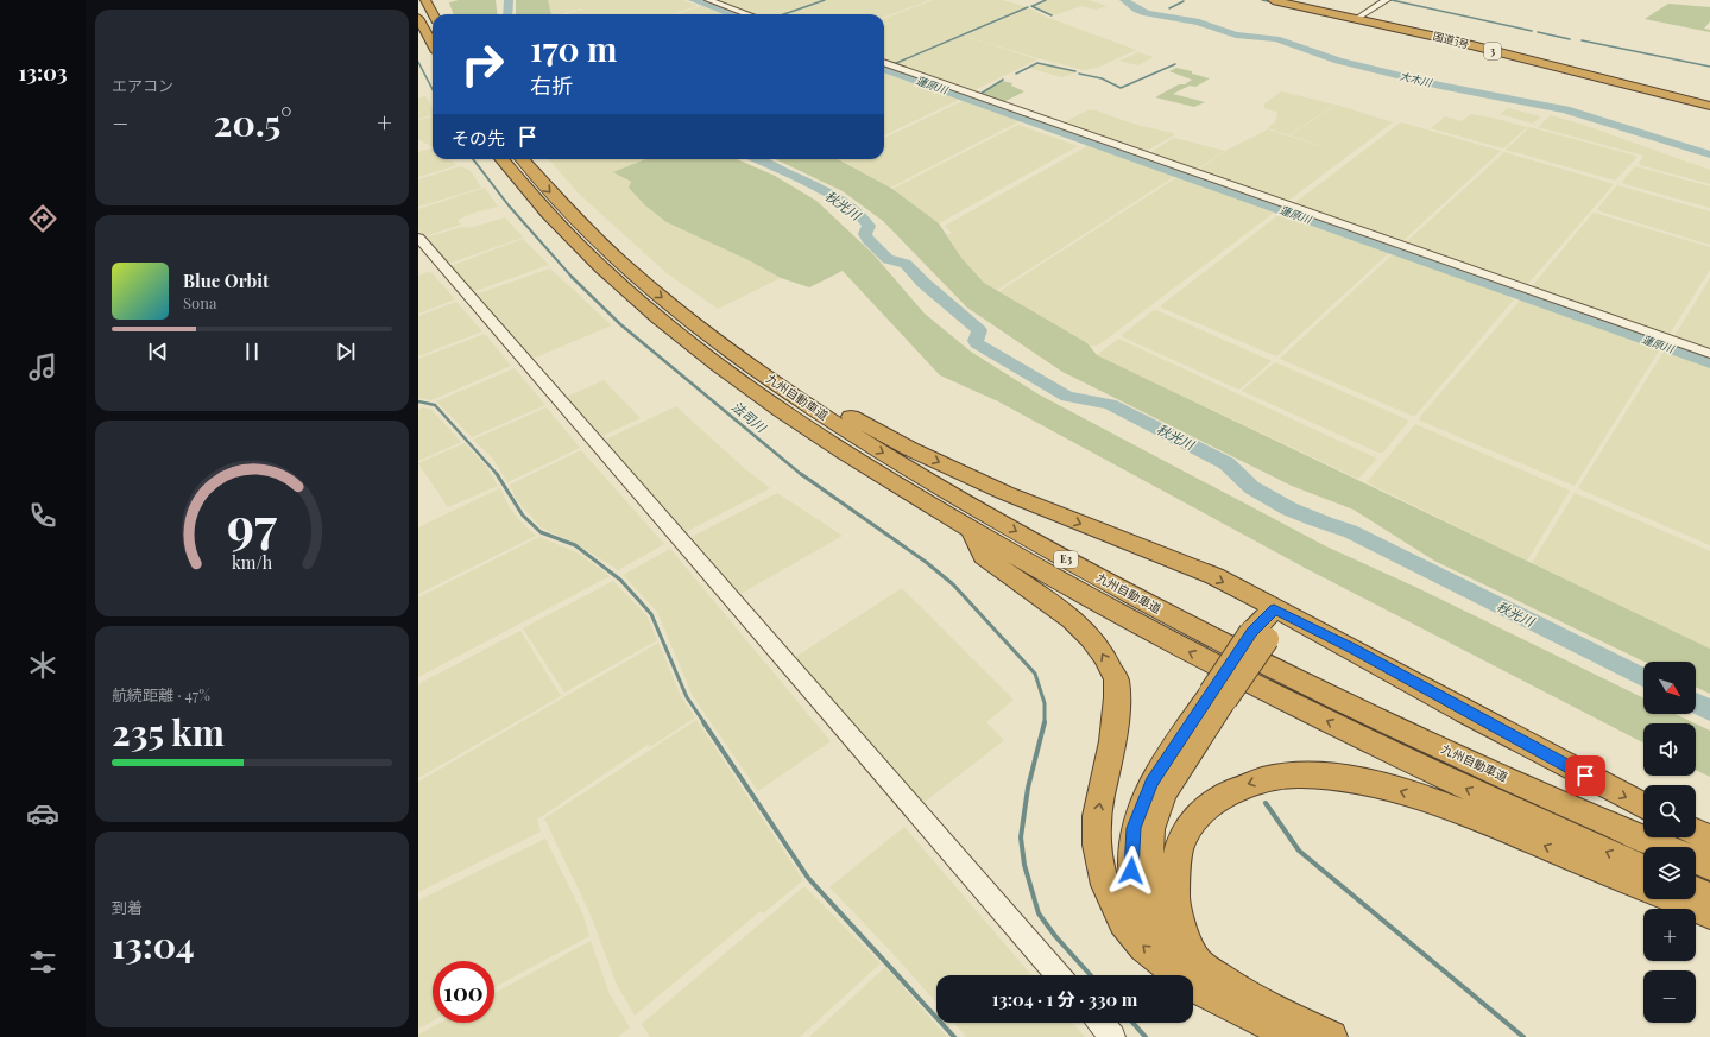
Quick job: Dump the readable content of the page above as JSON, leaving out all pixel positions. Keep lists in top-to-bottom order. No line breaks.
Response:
{"streets":{"highway":["国道3号","3","九州自動車道","E3"]},"water":["大木川","蓮原川","秋光川","法司川"],"north":"bottom right","page":{"tabs":"13:03","tile":["エアコン",["航続距離 · 47%","235 km"],["到着","13:04"]],"turn":["170 m","右折"],"heat":["−","20.5°","+"],"then":"その先","song":["Blue Orbit","Sona"],"map_buttons":["+","−"],"limit":"100","trip":"13:04 · 1 分 · 330 m","gauge":["97","km/h"]}}
